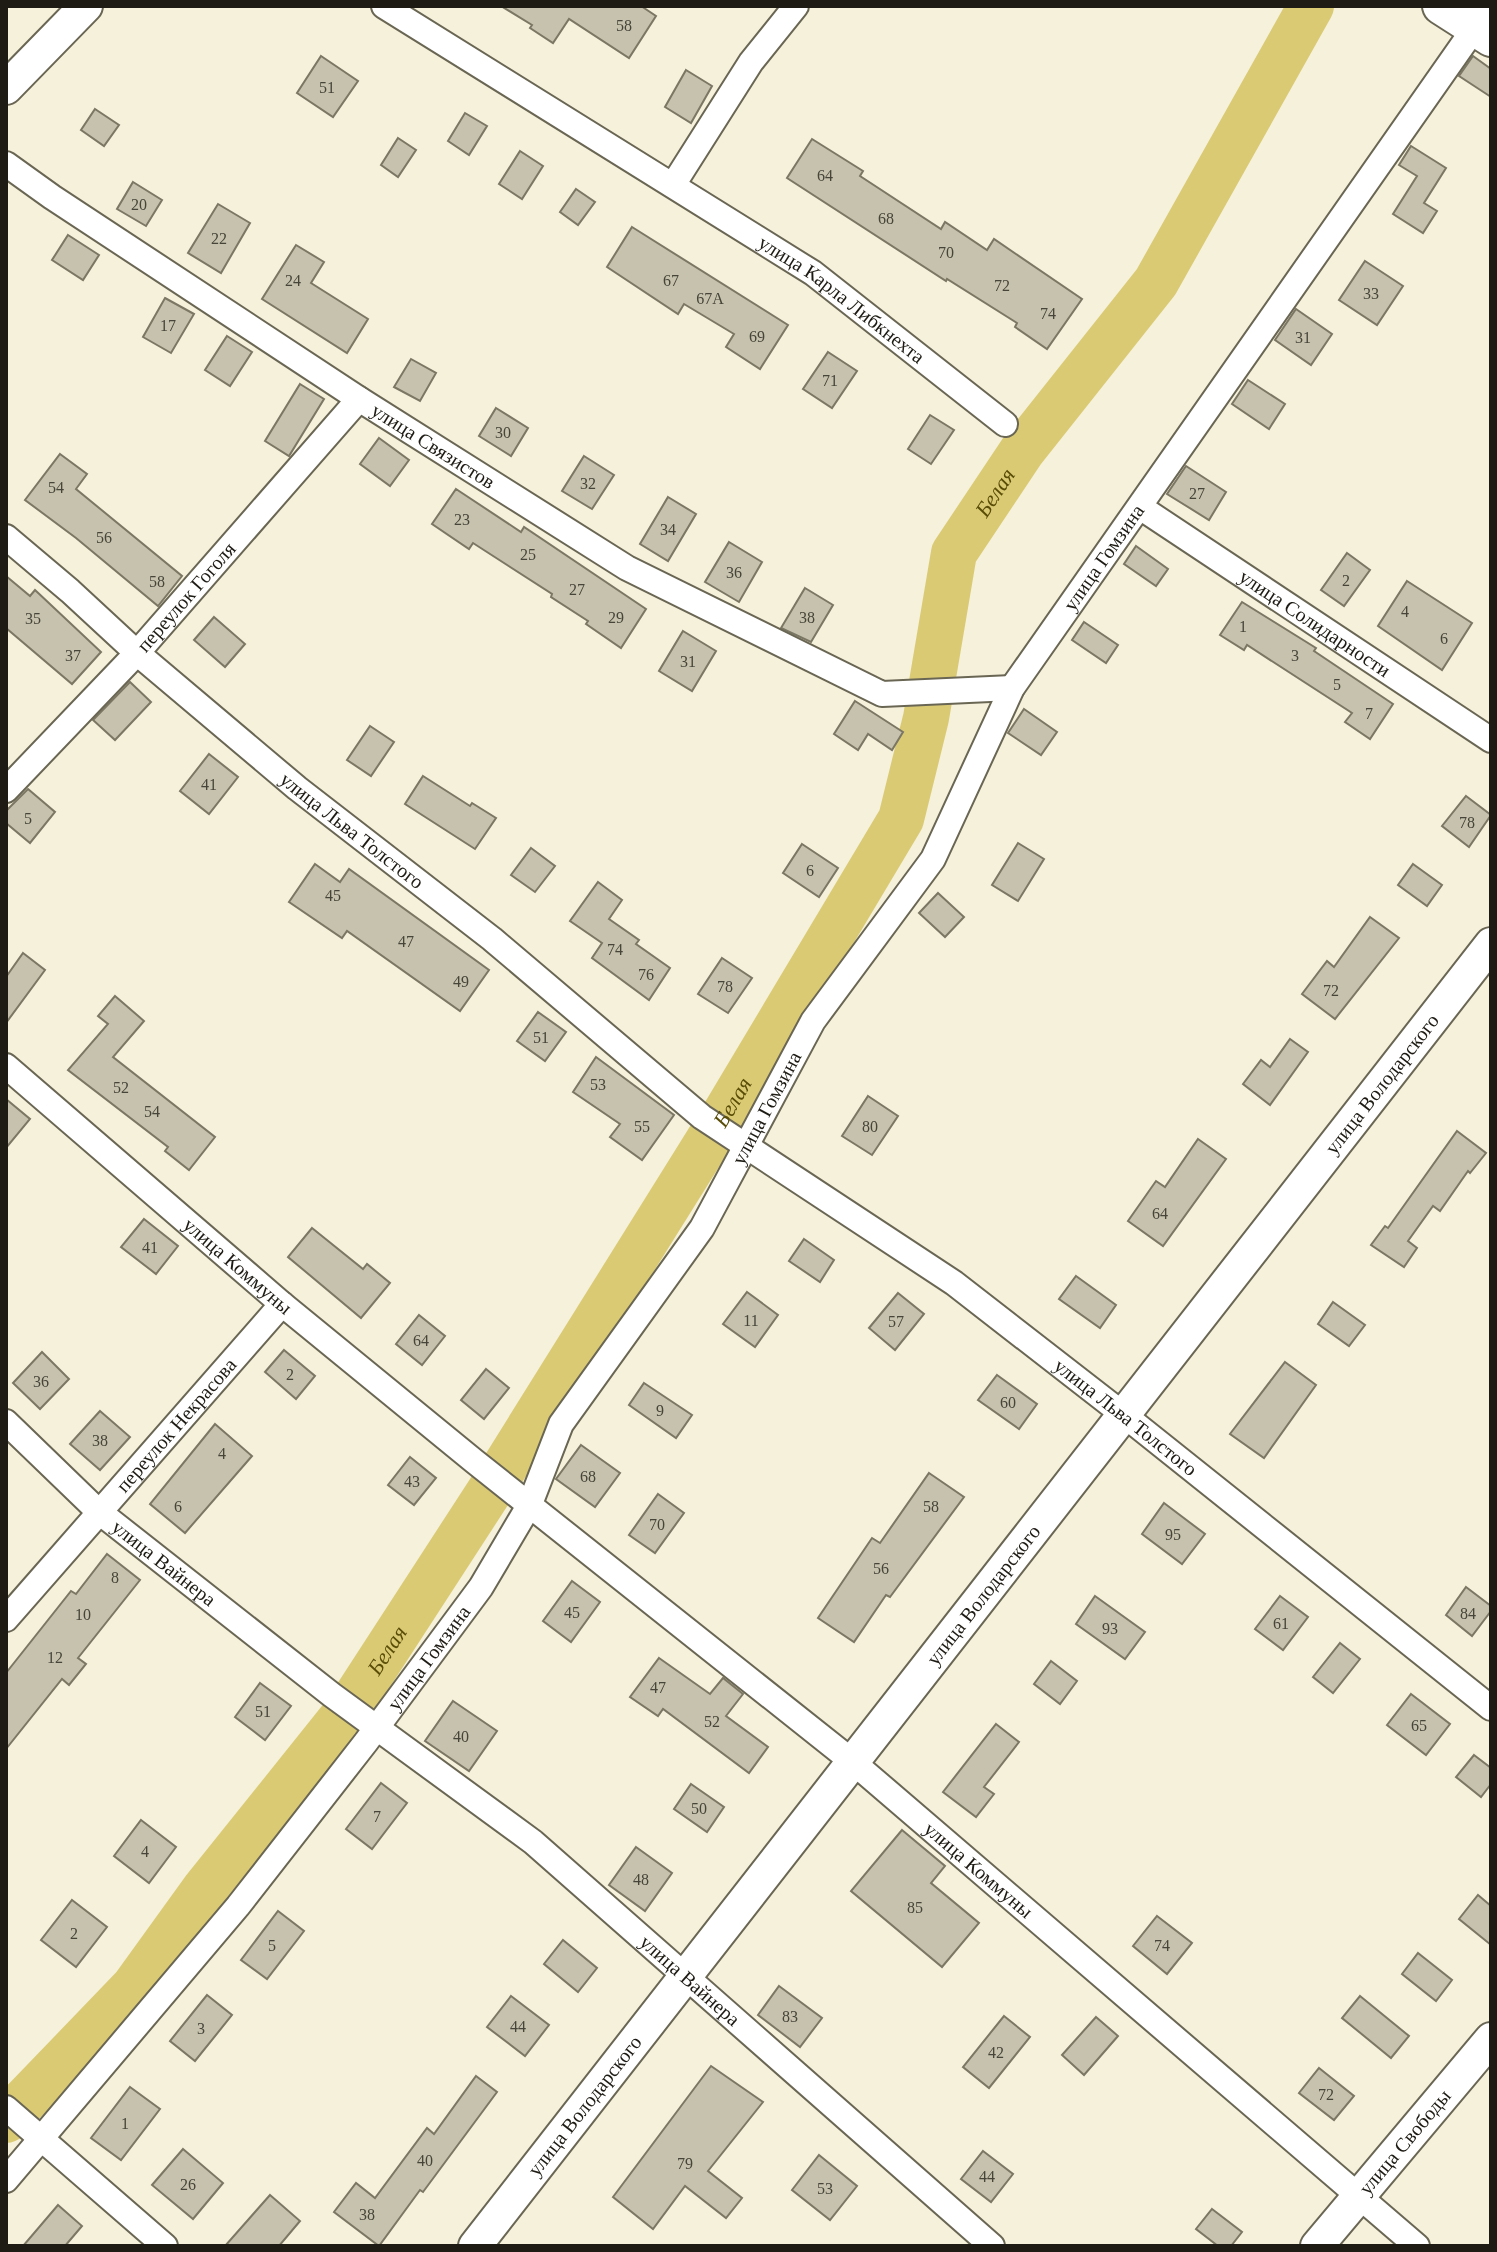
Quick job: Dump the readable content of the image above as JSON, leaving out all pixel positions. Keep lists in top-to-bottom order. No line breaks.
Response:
{"streets":{"main road":["улица Володарского","улица Свободы"],"street":["улица Карла Либкнехта","улица Связистов","улица Гомзина","переулок Гоголя","улица Солидарности","улица Льва Толстого","улица Коммуны","переулок Некрасова","улица Вайнера"]},"crossings":[["улица Связистов","улица Гомзина"],["улица Связистов","переулок Гоголя"],["улица Гомзина","улица Солидарности"],["улица Гомзина","улица Льва Толстого"],["улица Гомзина","улица Коммуны"],["улица Гомзина","улица Вайнера"],["переулок Гоголя","улица Льва Толстого"],["улица Льва Толстого","улица Володарского"],["улица Володарского","улица Коммуны"],["улица Володарского","улица Вайнера"],["улица Коммуны","переулок Некрасова"],["улица Коммуны","улица Свободы"],["переулок Некрасова","улица Вайнера"]],"water":["Белая"],"house_numbers":["58","51","64","20","68","22","70","24","67","72","33","67А","74","17","69","31","71","30","32","54","27","23","34","56","25","36","2","58","27","4","29","38","35","1","6","37","3","31","5","7","41","5","78","6","45","47","74","76","49","78","72","51","53","52","54","55","80","64","41","11","57","64","2","36","60","9","38","4","68","43","6","58","70","95","56","8","45","84","10","61","93","12","47","51","52","65","40","50","7","4","48","85","2","5","74","83","44","3","42","72","1","40","79","44","26","53","38"]}
